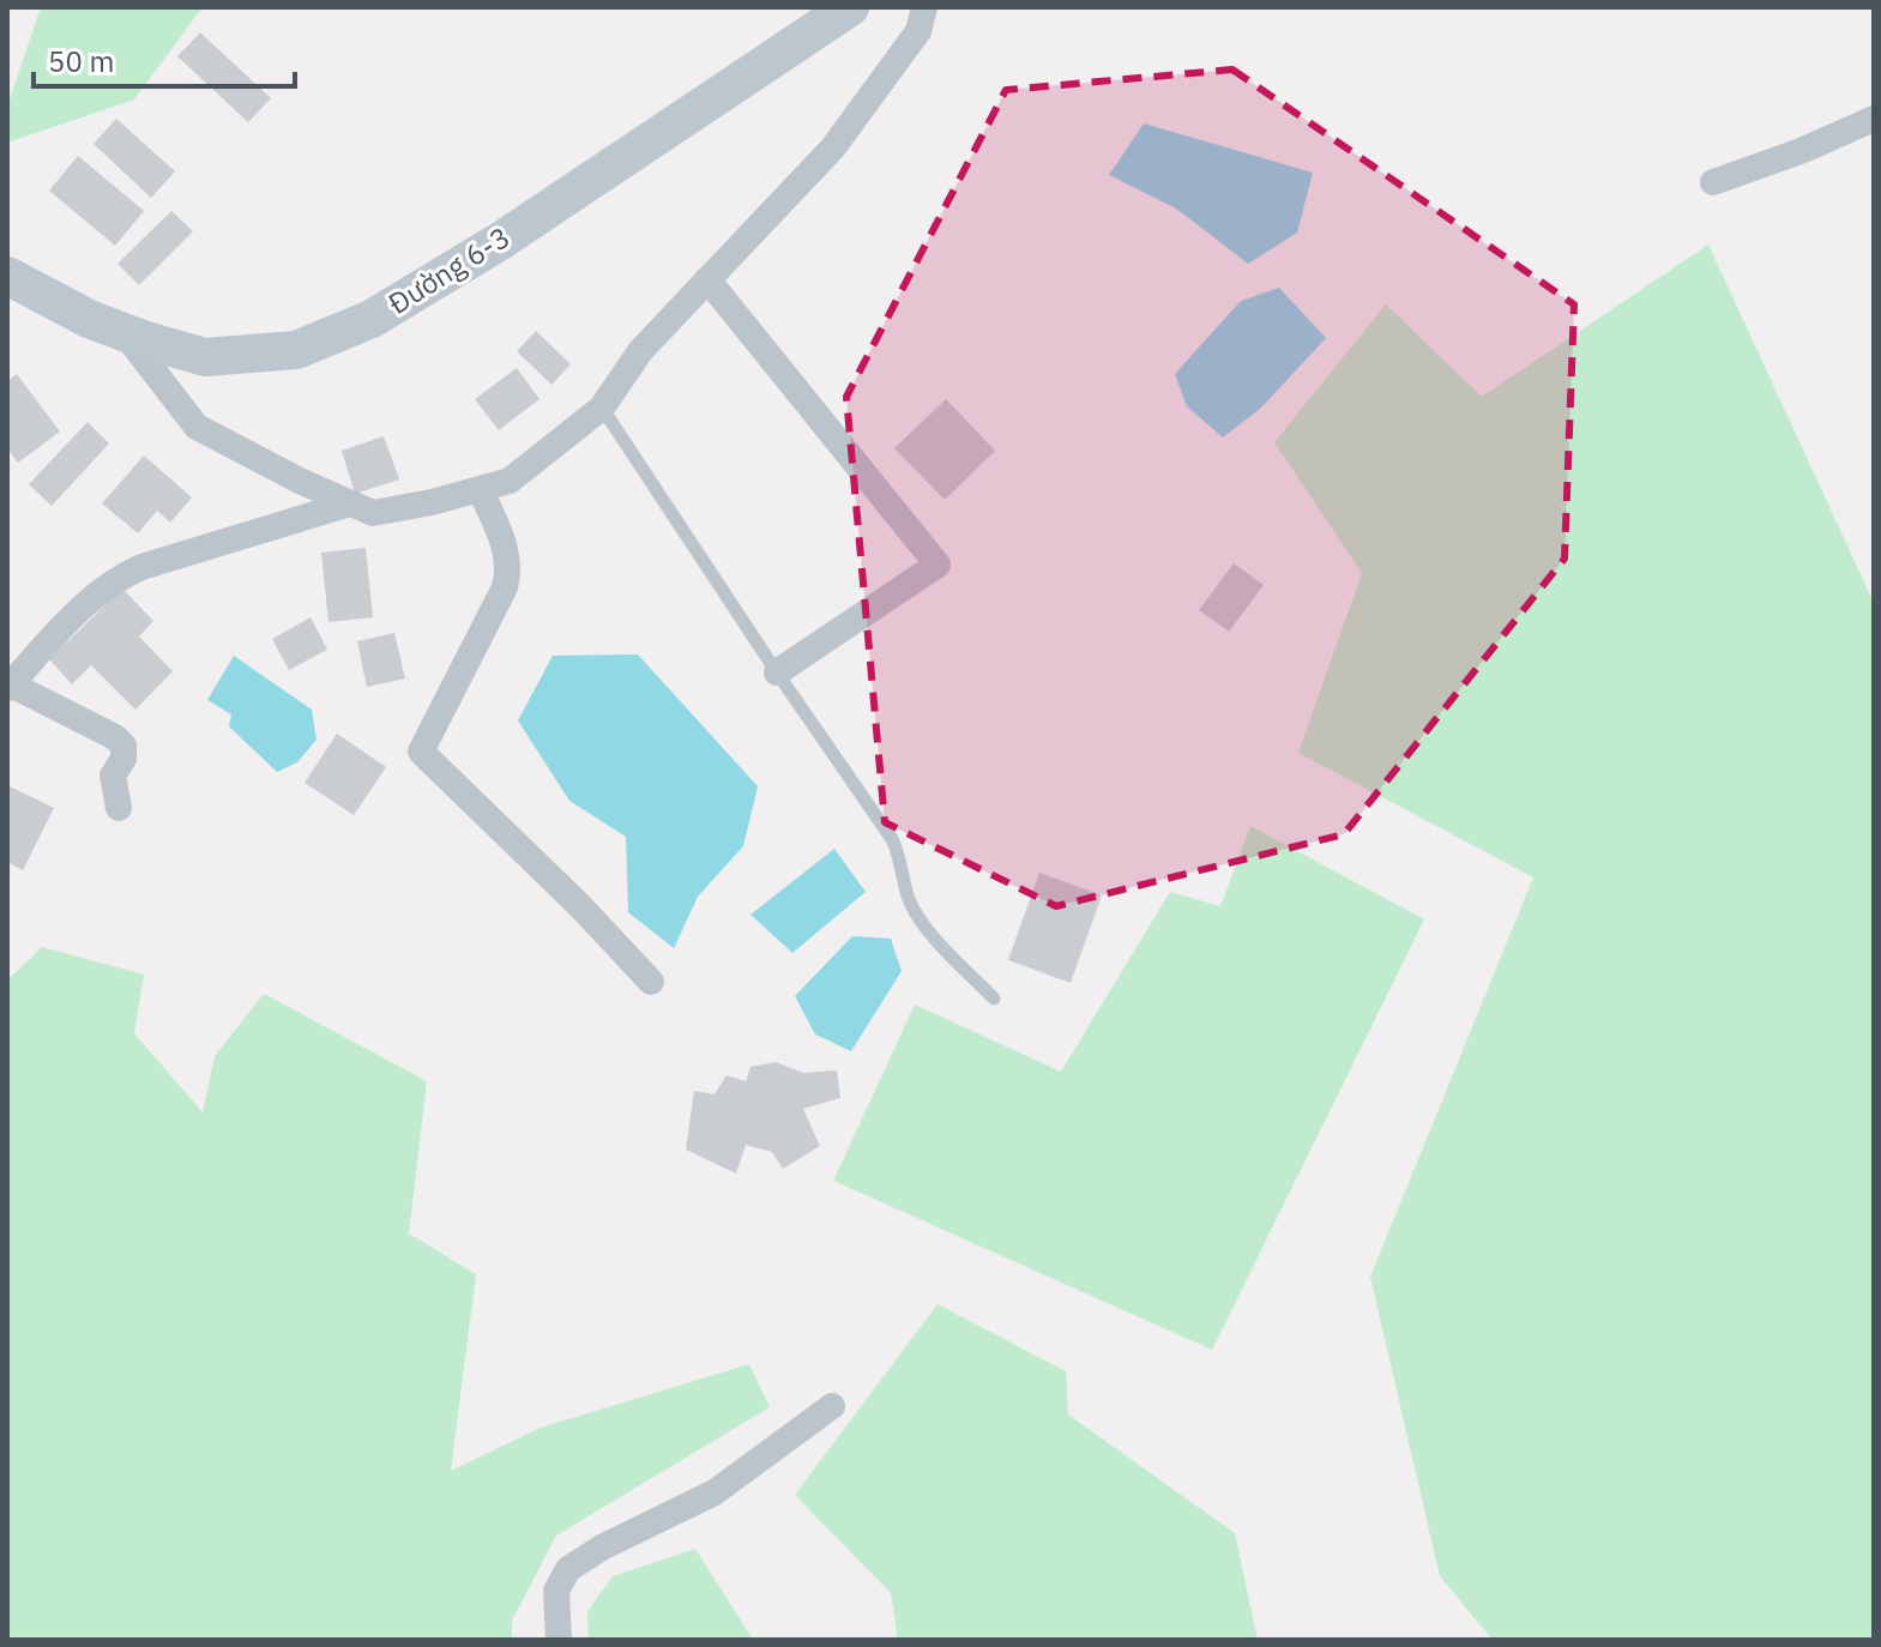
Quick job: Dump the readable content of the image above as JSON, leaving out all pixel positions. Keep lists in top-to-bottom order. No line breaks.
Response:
{"streets":{"street":["Đường 6-3"]},"scale_bar":"50 m"}
